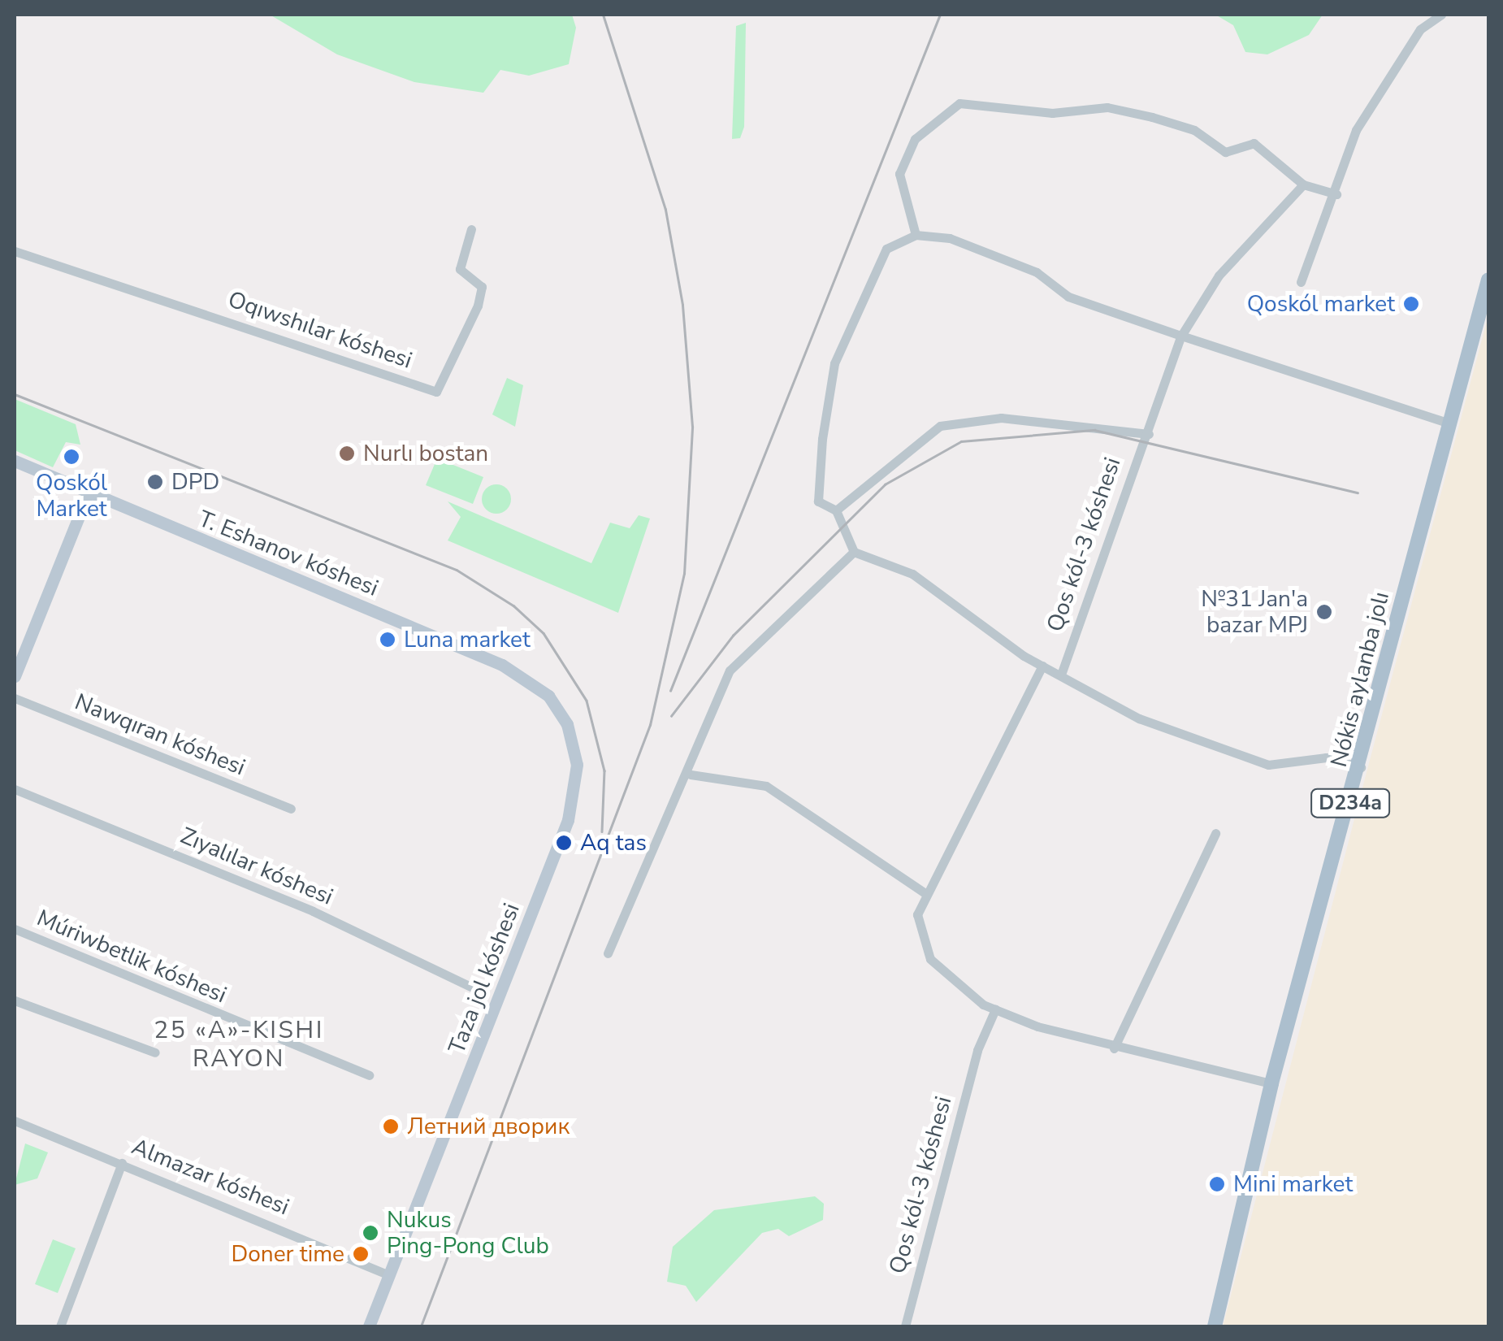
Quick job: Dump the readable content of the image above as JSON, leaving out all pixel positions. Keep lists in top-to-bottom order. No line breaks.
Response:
{"streets":{"main road":["T. Eshanov kóshesi","Nókis aylanba jolı","D234a","Taza jol kóshesi"],"street":["Oqıwshılar kóshesi","Qos kól-3 kóshesi","Nawqıran kóshesi","Zıyalılar kóshesi","Múriwbetlik kóshesi","Almazar kóshesi"]},"crossings":[["T. Eshanov kóshesi","Taza jol kóshesi"],["Taza jol kóshesi","Almazar kóshesi"]],"districts":["25 «A»-KISHI RAYON"],"places":["Qoskól market","Nurlı bostan","Qoskól Market","DPD","№31 Jan'a bazar MPJ","Luna market","Aq tas","Летний дворик","Mini market","Nukus Ping-Pong Club","Doner time"]}
